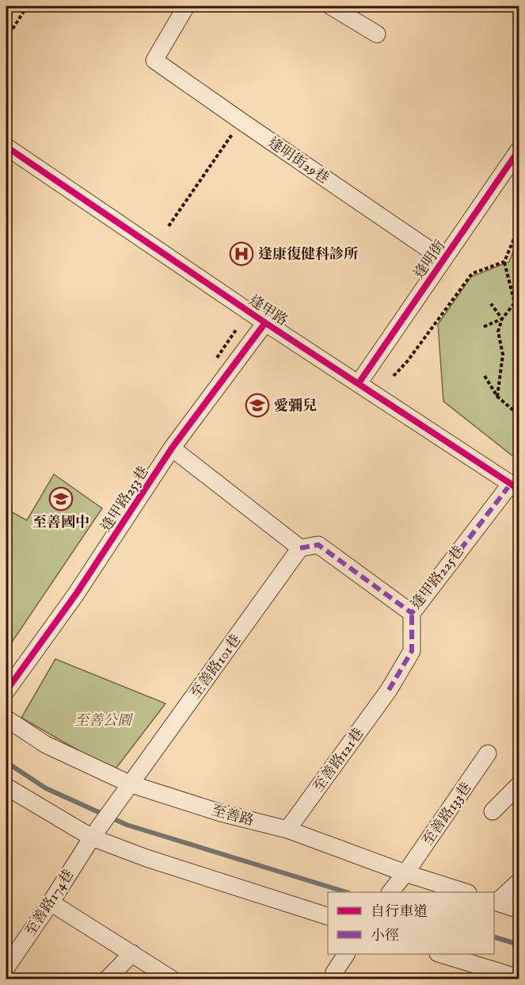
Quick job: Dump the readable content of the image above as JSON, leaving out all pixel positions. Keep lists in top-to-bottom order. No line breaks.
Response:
{"streets":{"street":["逢明街29巷","逢明街","逢甲路","逢甲路253巷","逢甲路225巷","至善路101巷","至善路121巷","至善路133巷","至善路","至善路174巷"]},"crossings":[["逢明街29巷","逢明街"],["逢明街","逢甲路"],["逢甲路","逢甲路253巷"],["逢甲路","逢甲路225巷"],["逢甲路225巷","至善路101巷"],["逢甲路225巷","至善路121巷"],["至善路101巷","至善路"],["至善路101巷","至善路174巷"],["至善路121巷","至善路"],["至善路133巷","至善路"]],"parks":["至善公園"],"places":{"hospital":["逢康復健科診所"],"school or university":["愛彌兒","至善國中"]},"legend":["自行車道","小徑"]}
